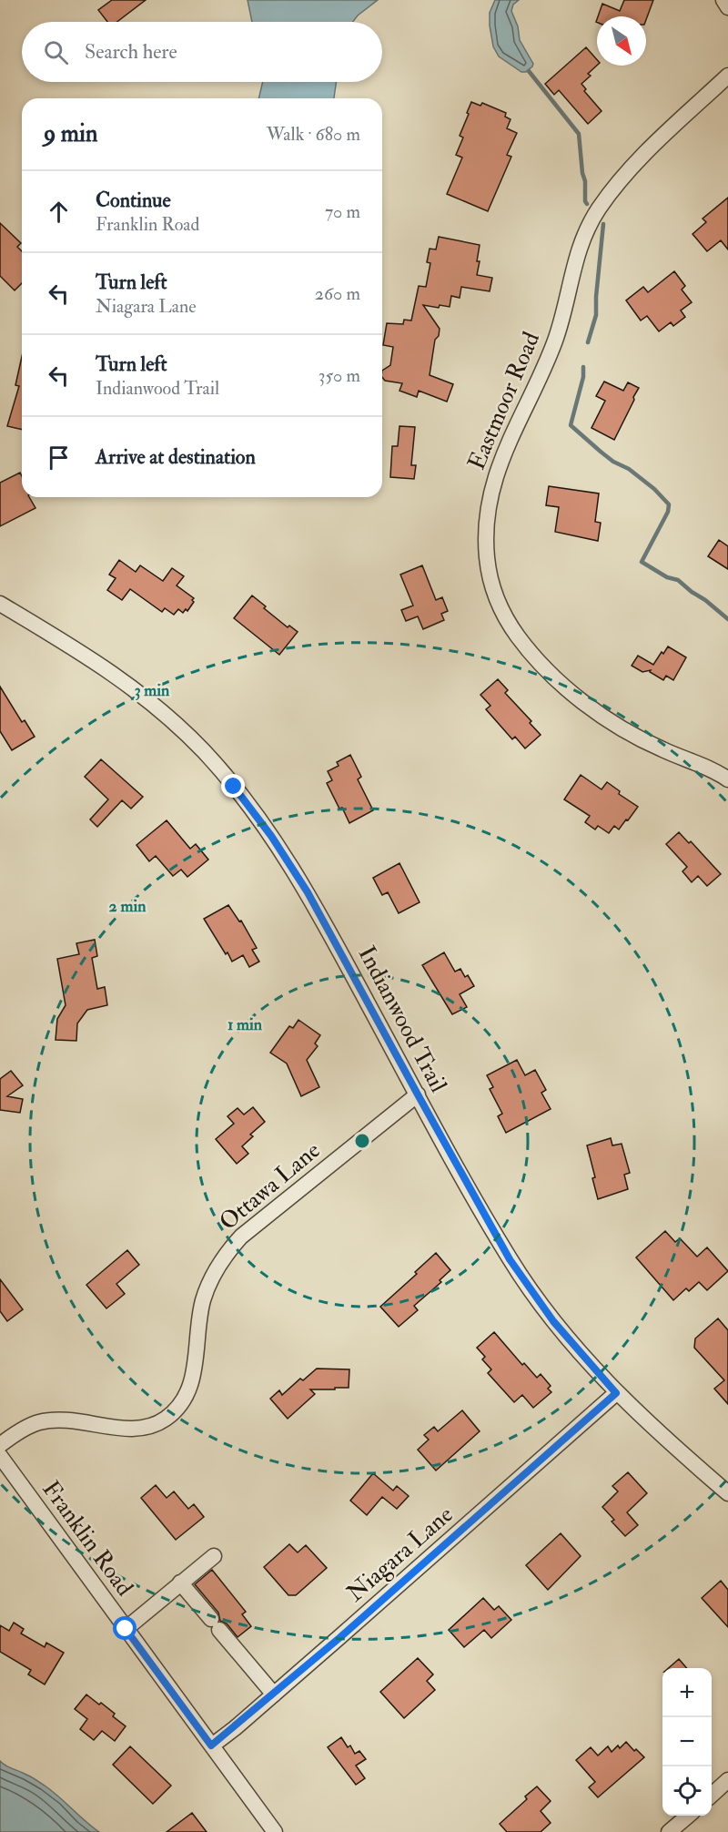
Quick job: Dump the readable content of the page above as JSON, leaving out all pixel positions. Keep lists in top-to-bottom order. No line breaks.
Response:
{"streets":{"street":["Eastmoor Road","Indianwood Trail","Ottawa Lane","Franklin Road","Niagara Lane"]},"crossings":[["Indianwood Trail","Ottawa Lane"],["Indianwood Trail","Niagara Lane"],["Franklin Road","Niagara Lane"]],"north":"bottom right","page":{"search":"Search here","heading":["9 min","Walk · 680 m"],"list":[["Continue","Franklin Road","70 m"],["Turn left","Niagara Lane","260 m"],["Turn left","Indianwood Trail","350 m"],"Arrive at destination"],"map_buttons":["+","−"]},"rings":["3 min","2 min","1 min"]}
